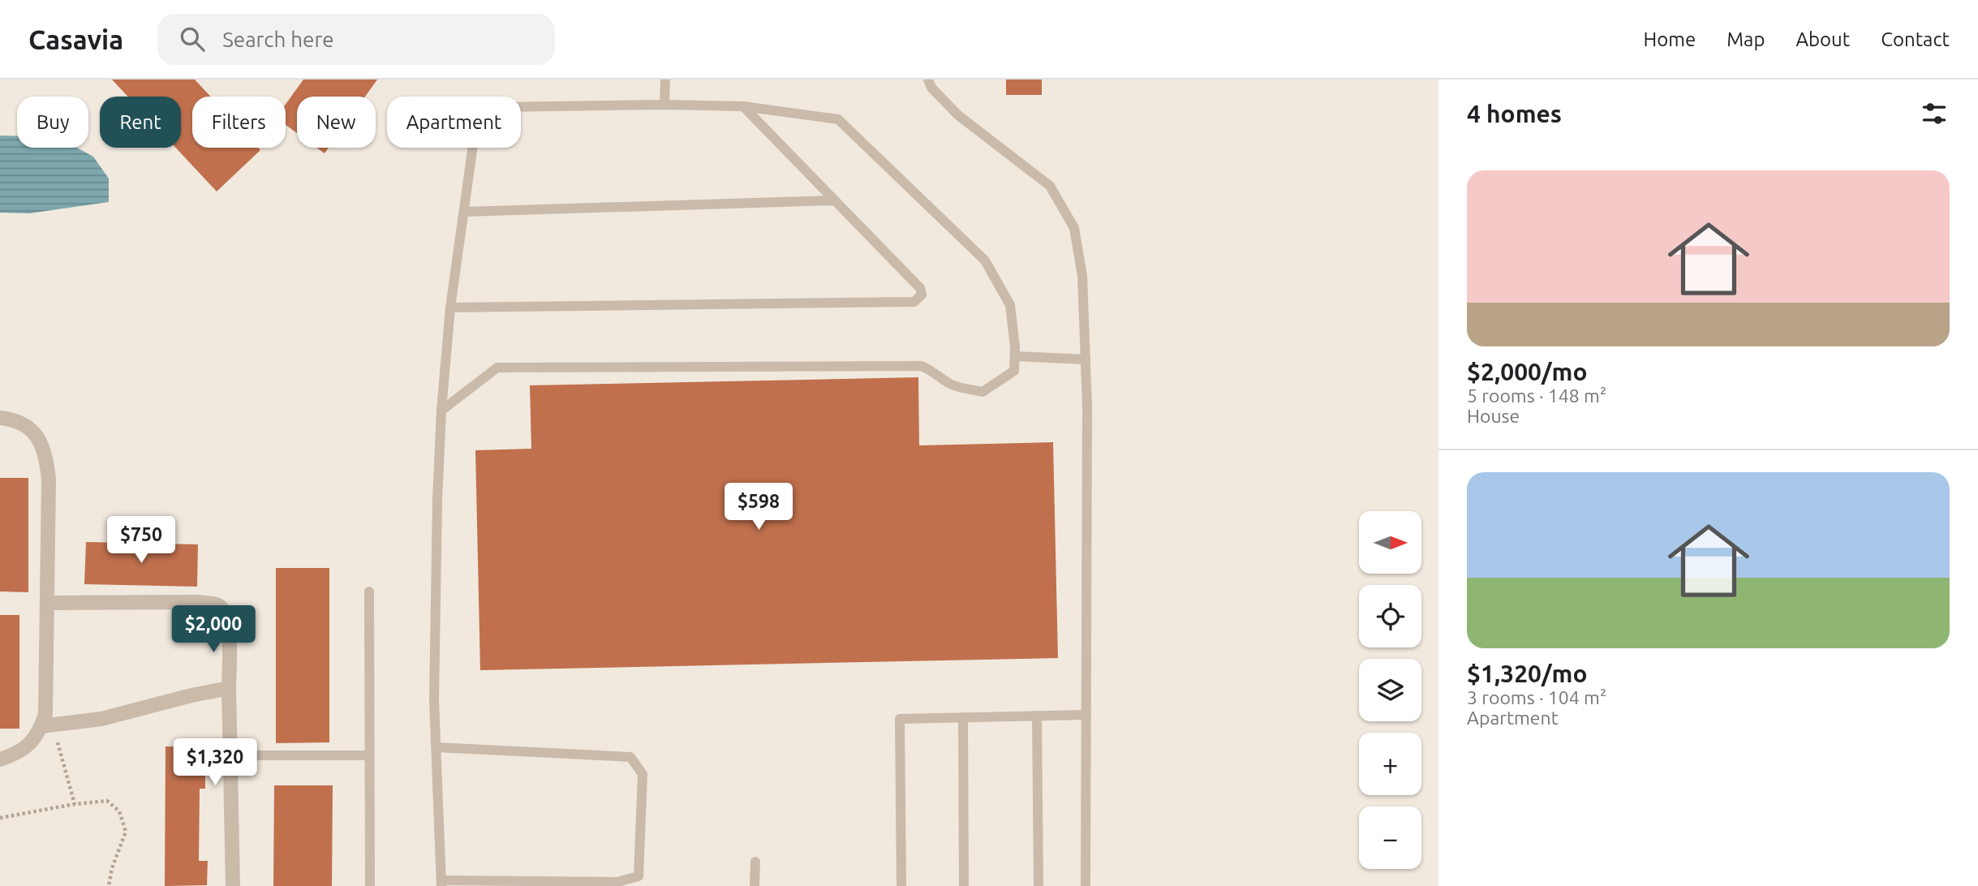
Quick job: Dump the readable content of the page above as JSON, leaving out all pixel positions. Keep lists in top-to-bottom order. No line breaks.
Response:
{"north":"right","page":{"header":"Casavia","search":"Search here","nav":["Home","Map","About","Contact"],"heading":"4 homes","chip":["Buy","Rent","Filters","New","Apartment"],"list":[{"name":"$2,000/mo","note":"5 rooms · 148 m² · House"},{"name":"$1,320/mo","note":"3 rooms · 104 m² · Apartment"}],"price":["$598","$750","$2,000","$1,320"],"map_buttons":["+","−"]}}
